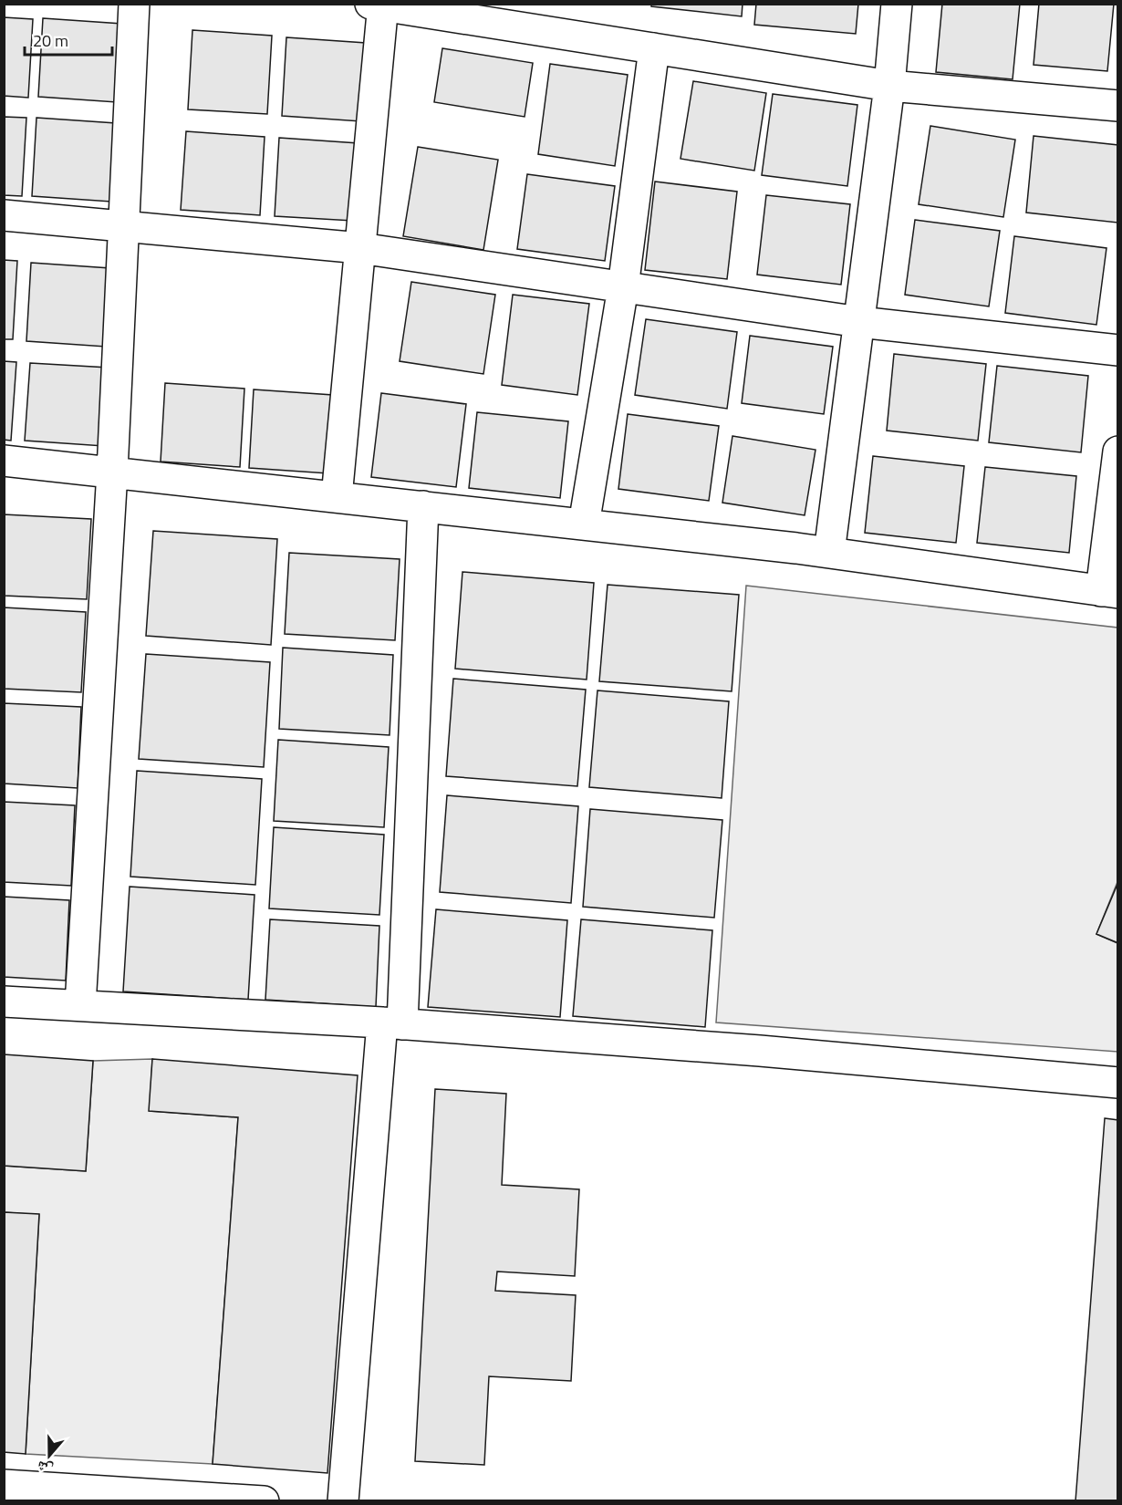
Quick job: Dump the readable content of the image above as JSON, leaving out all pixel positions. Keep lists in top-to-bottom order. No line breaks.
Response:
{"scale_bar":"20 m","north":"bottom"}
